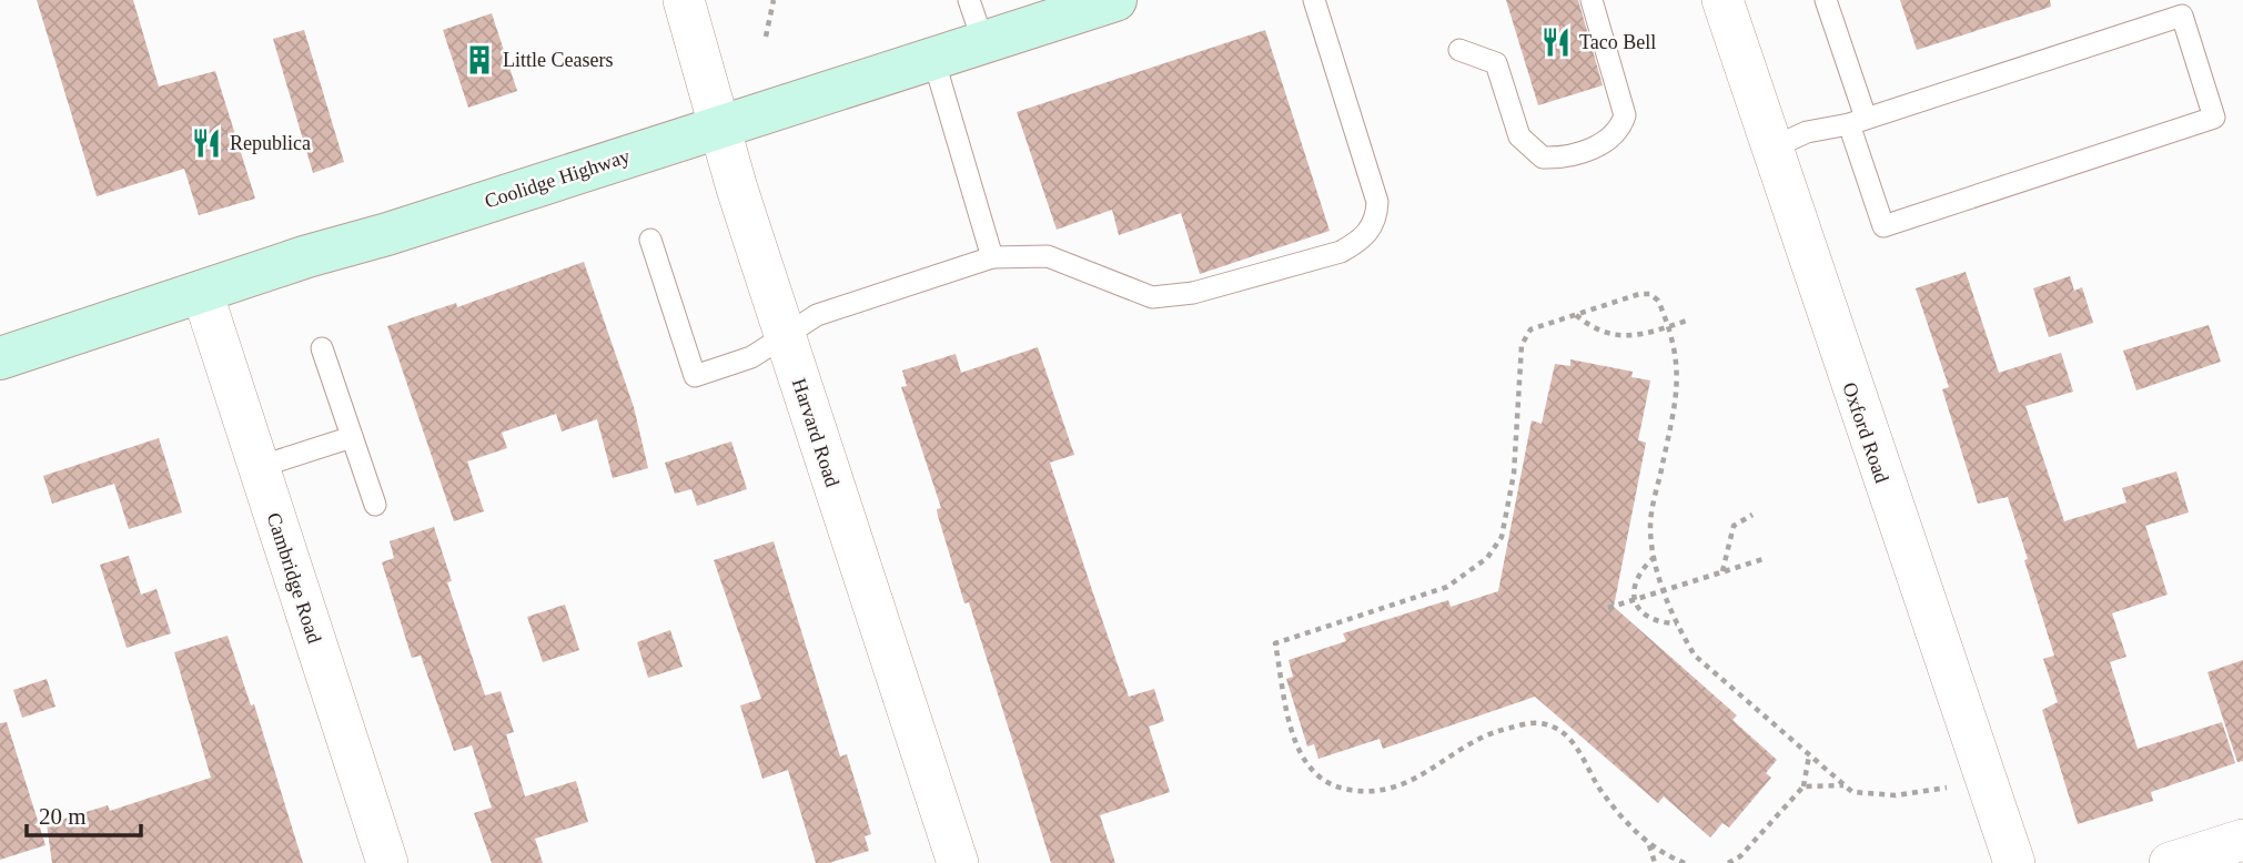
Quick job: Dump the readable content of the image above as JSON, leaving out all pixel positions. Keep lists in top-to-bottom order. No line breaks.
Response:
{"streets":{"main road":["Coolidge Highway"],"street":["Harvard Road","Oxford Road","Cambridge Road"]},"crossings":[["Coolidge Highway","Harvard Road"],["Coolidge Highway","Cambridge Road"]],"places":{"restaurant":["Taco Bell","Republica"],"building":["Little Ceasers"]},"scale_bar":"20 m"}
